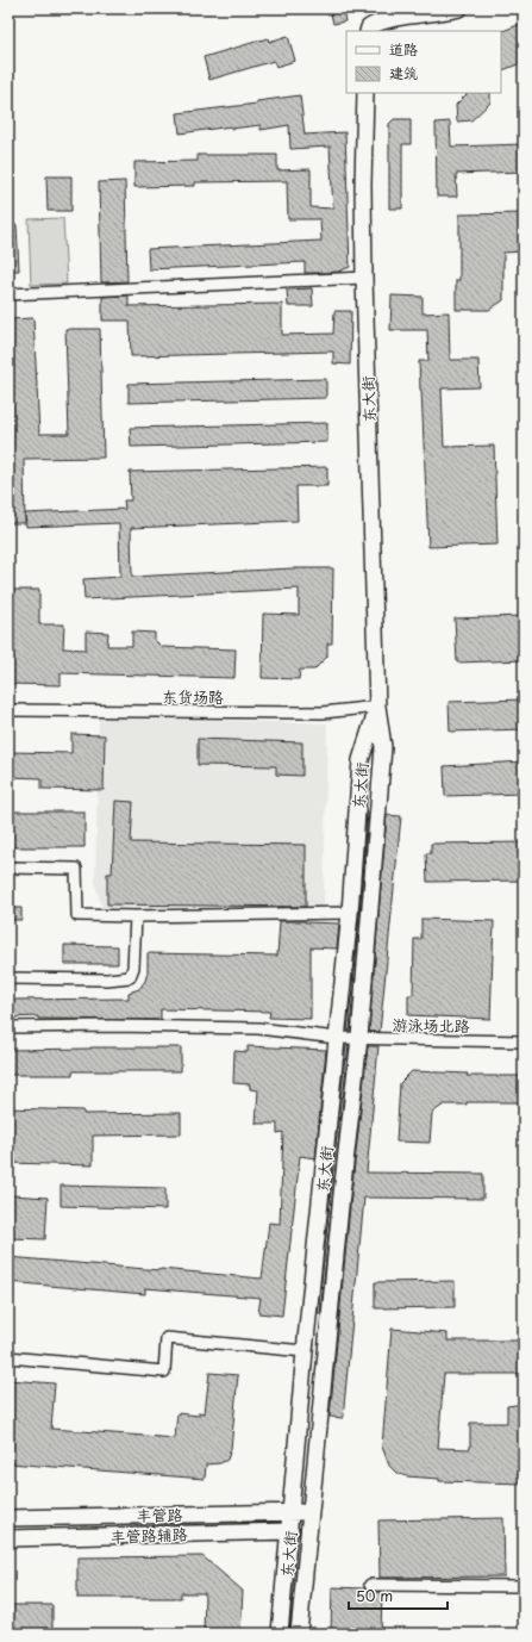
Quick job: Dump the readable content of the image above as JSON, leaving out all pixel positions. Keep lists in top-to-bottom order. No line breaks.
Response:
{"streets":{"main road":["东大街","丰管路","丰管路辅路"],"street":["东货场路","游泳场北路"]},"crossings":[["东大街","东货场路"],["东大街","游泳场北路"],["东大街","丰管路"],["东大街","丰管路辅路"]],"legend":["道路","建筑"],"scale_bar":"50 m"}
